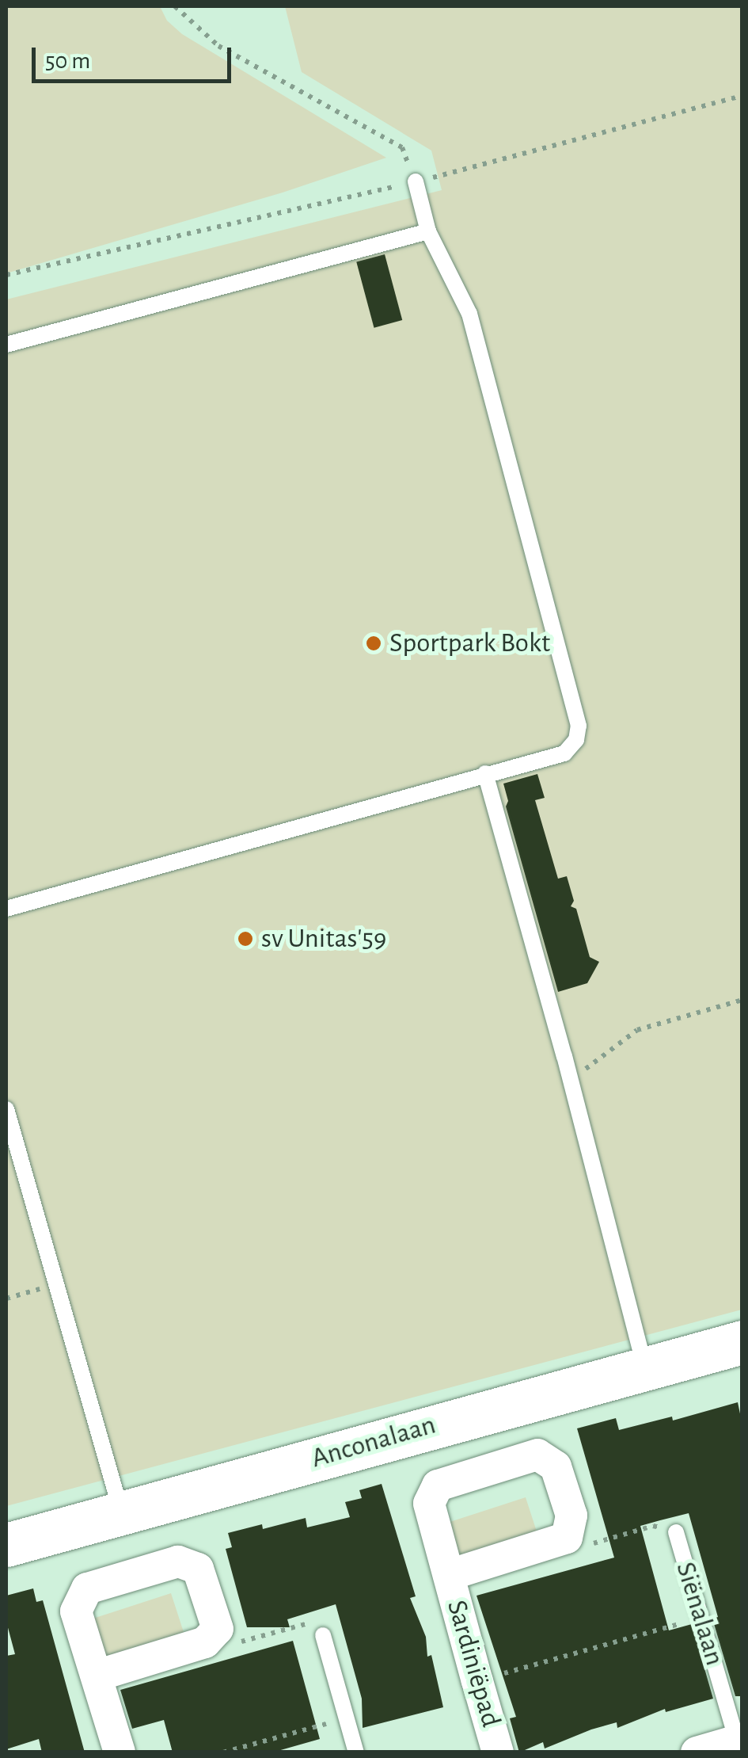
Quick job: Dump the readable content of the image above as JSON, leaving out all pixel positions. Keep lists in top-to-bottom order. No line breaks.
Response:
{"streets":{"street":["Anconalaan","Siënalaan","Sardiniëpad"]},"places":["Sportpark Bokt","sv Unitas'59"],"scale_bar":"50 m"}
